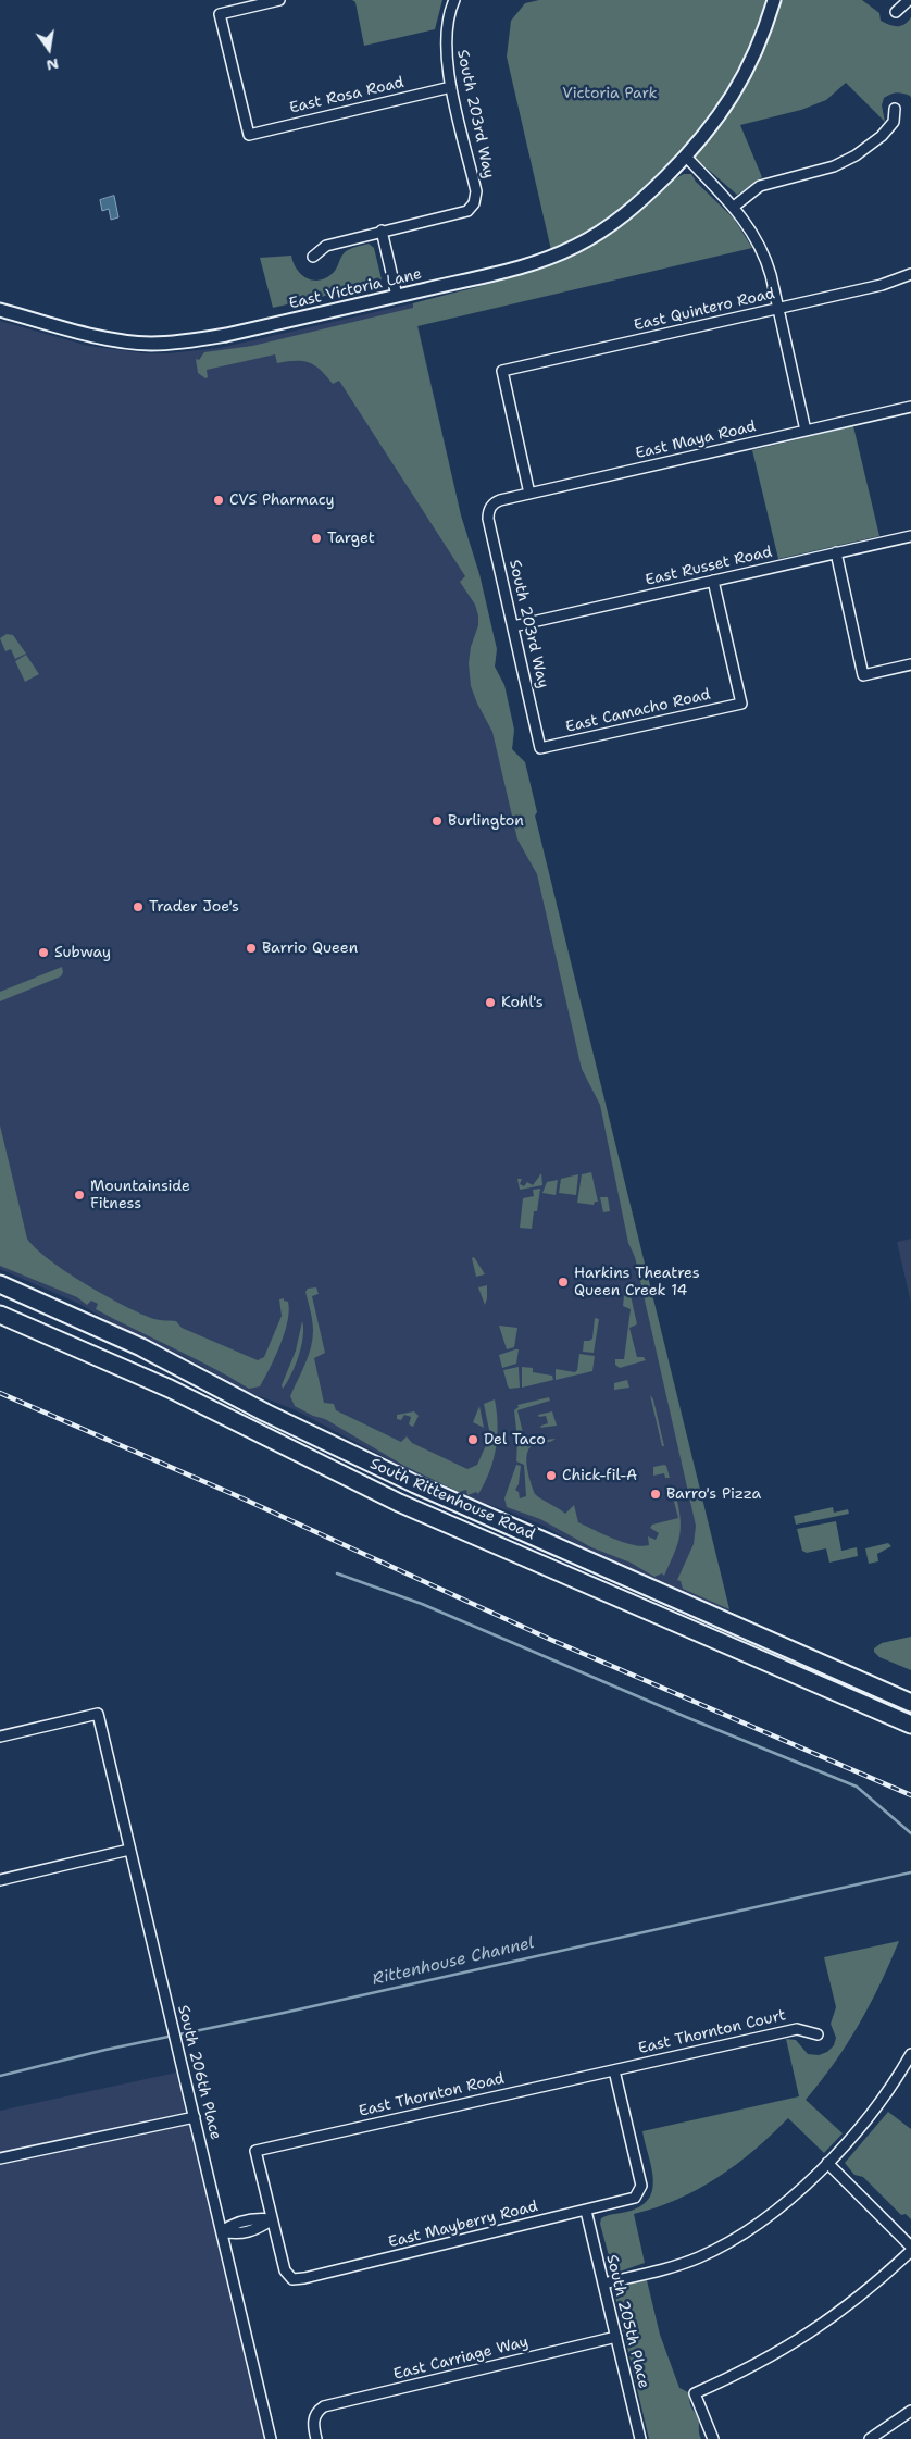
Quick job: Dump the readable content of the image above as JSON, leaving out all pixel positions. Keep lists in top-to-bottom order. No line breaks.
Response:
{"streets":{"main road":["South Rittenhouse Road"],"street":["East Rosa Road","South 203rd Way","East Victoria Lane","East Quintero Road","East Maya Road","East Russet Road","East Camacho Road","East Thornton Court","South 206th Place","East Thornton Road","East Mayberry Road","South 205th Place","East Carriage Way"]},"crossings":[["East Rosa Road","South 203rd Way"],["South 203rd Way","East Maya Road"],["South 203rd Way","East Russet Road"],["South 203rd Way","East Camacho Road"],["East Quintero Road","East Maya Road"],["East Russet Road","East Camacho Road"],["East Thornton Court","East Thornton Road"],["East Thornton Court","East Mayberry Road"],["East Thornton Road","East Mayberry Road"],["East Mayberry Road","South 205th Place"],["South 205th Place","East Carriage Way"]],"water":["Rittenhouse Channel"],"parks":["Victoria Park"],"places":["CVS Pharmacy","Target","Burlington","Trader Joe's","Barrio Queen","Subway","Kohl's","Mountainside Fitness","Harkins Theatres Queen Creek 14","Del Taco","Chick-fil-A","Barro's Pizza"],"north":"bottom"}
